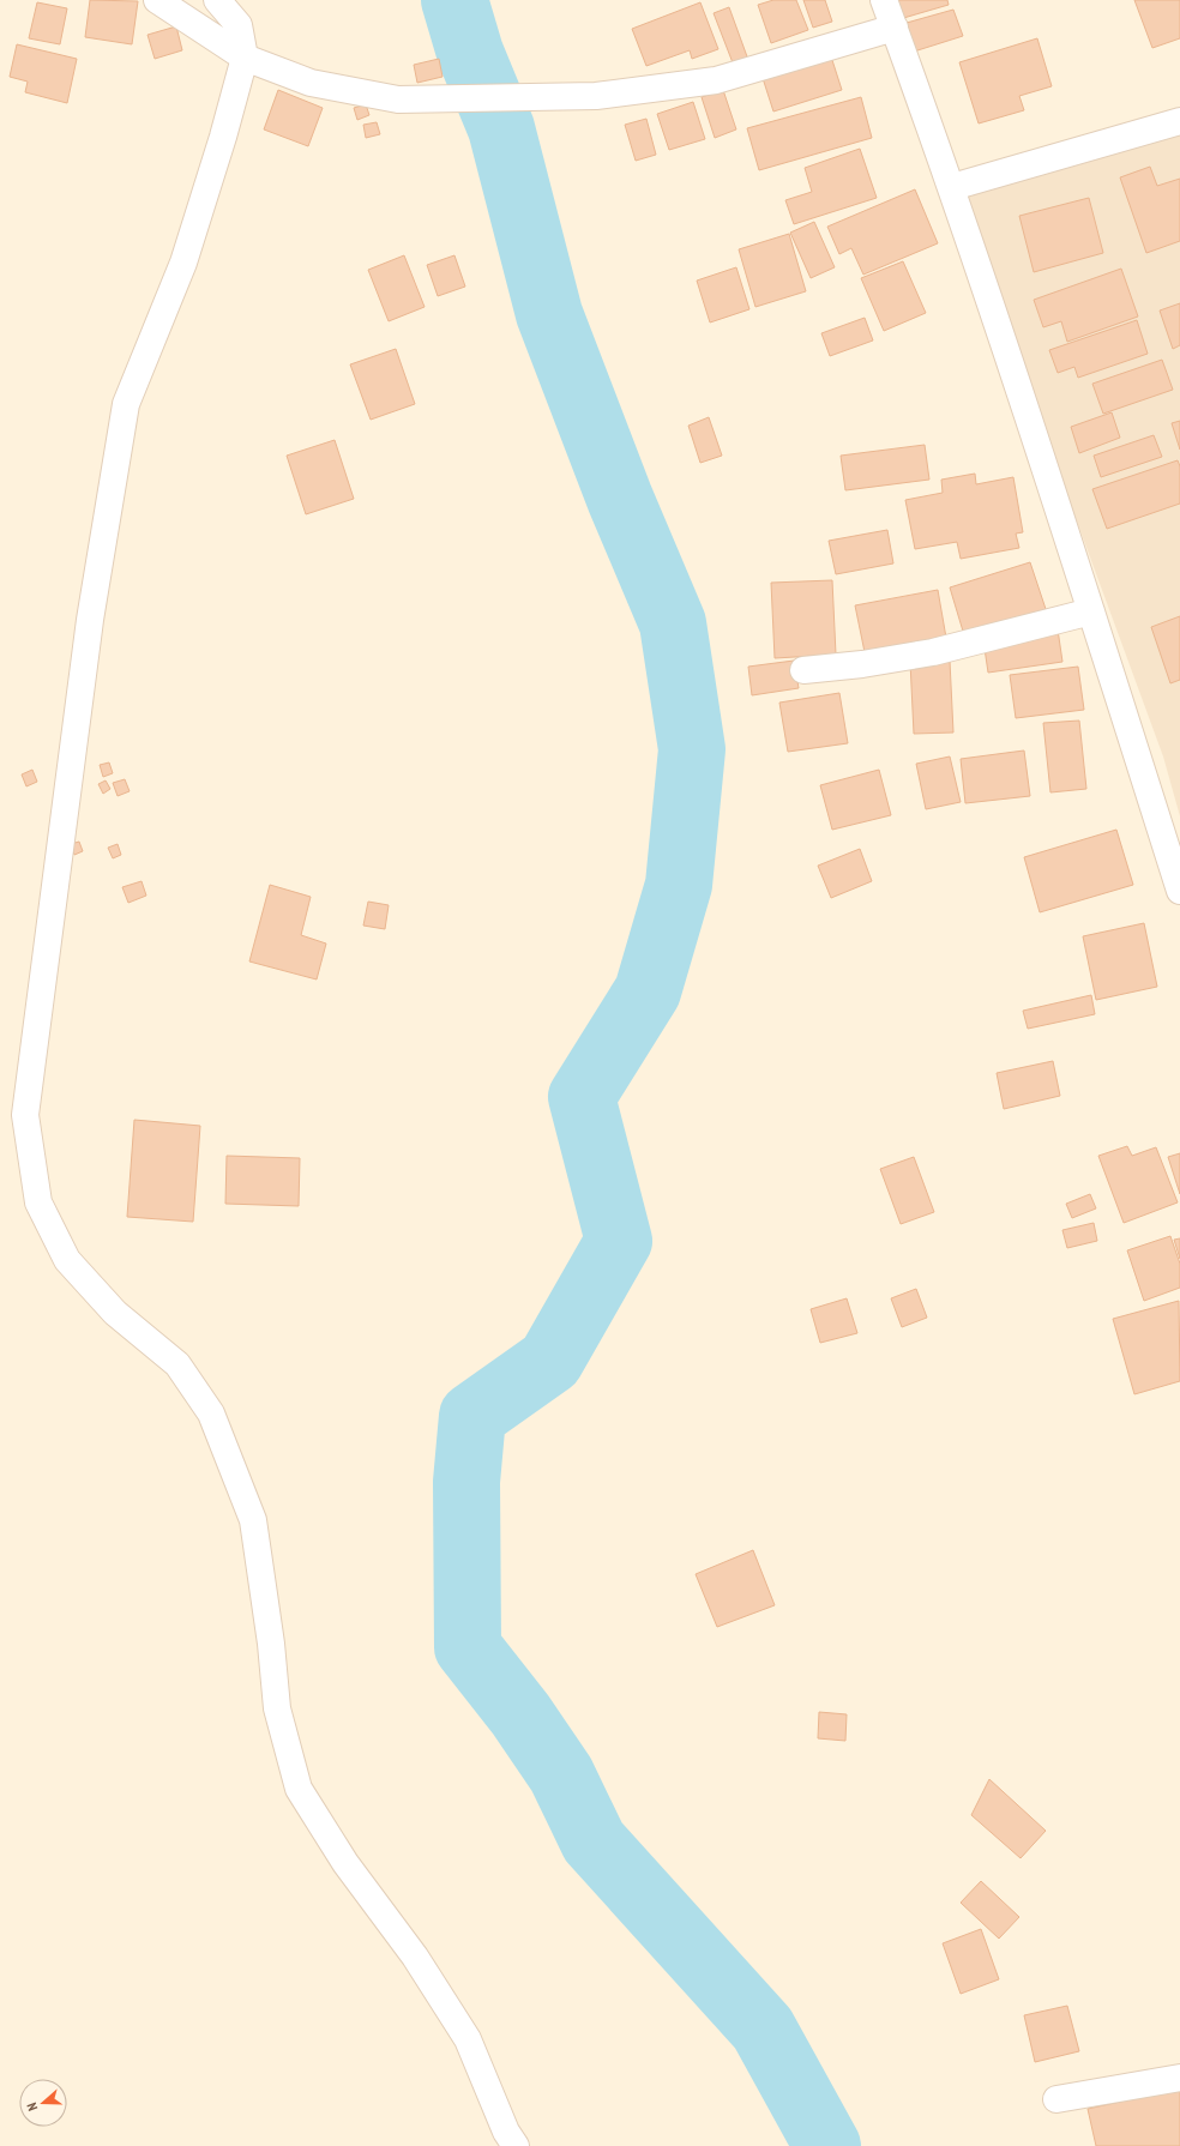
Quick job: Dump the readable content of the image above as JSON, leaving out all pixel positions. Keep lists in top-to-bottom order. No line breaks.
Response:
{"north":"left"}
